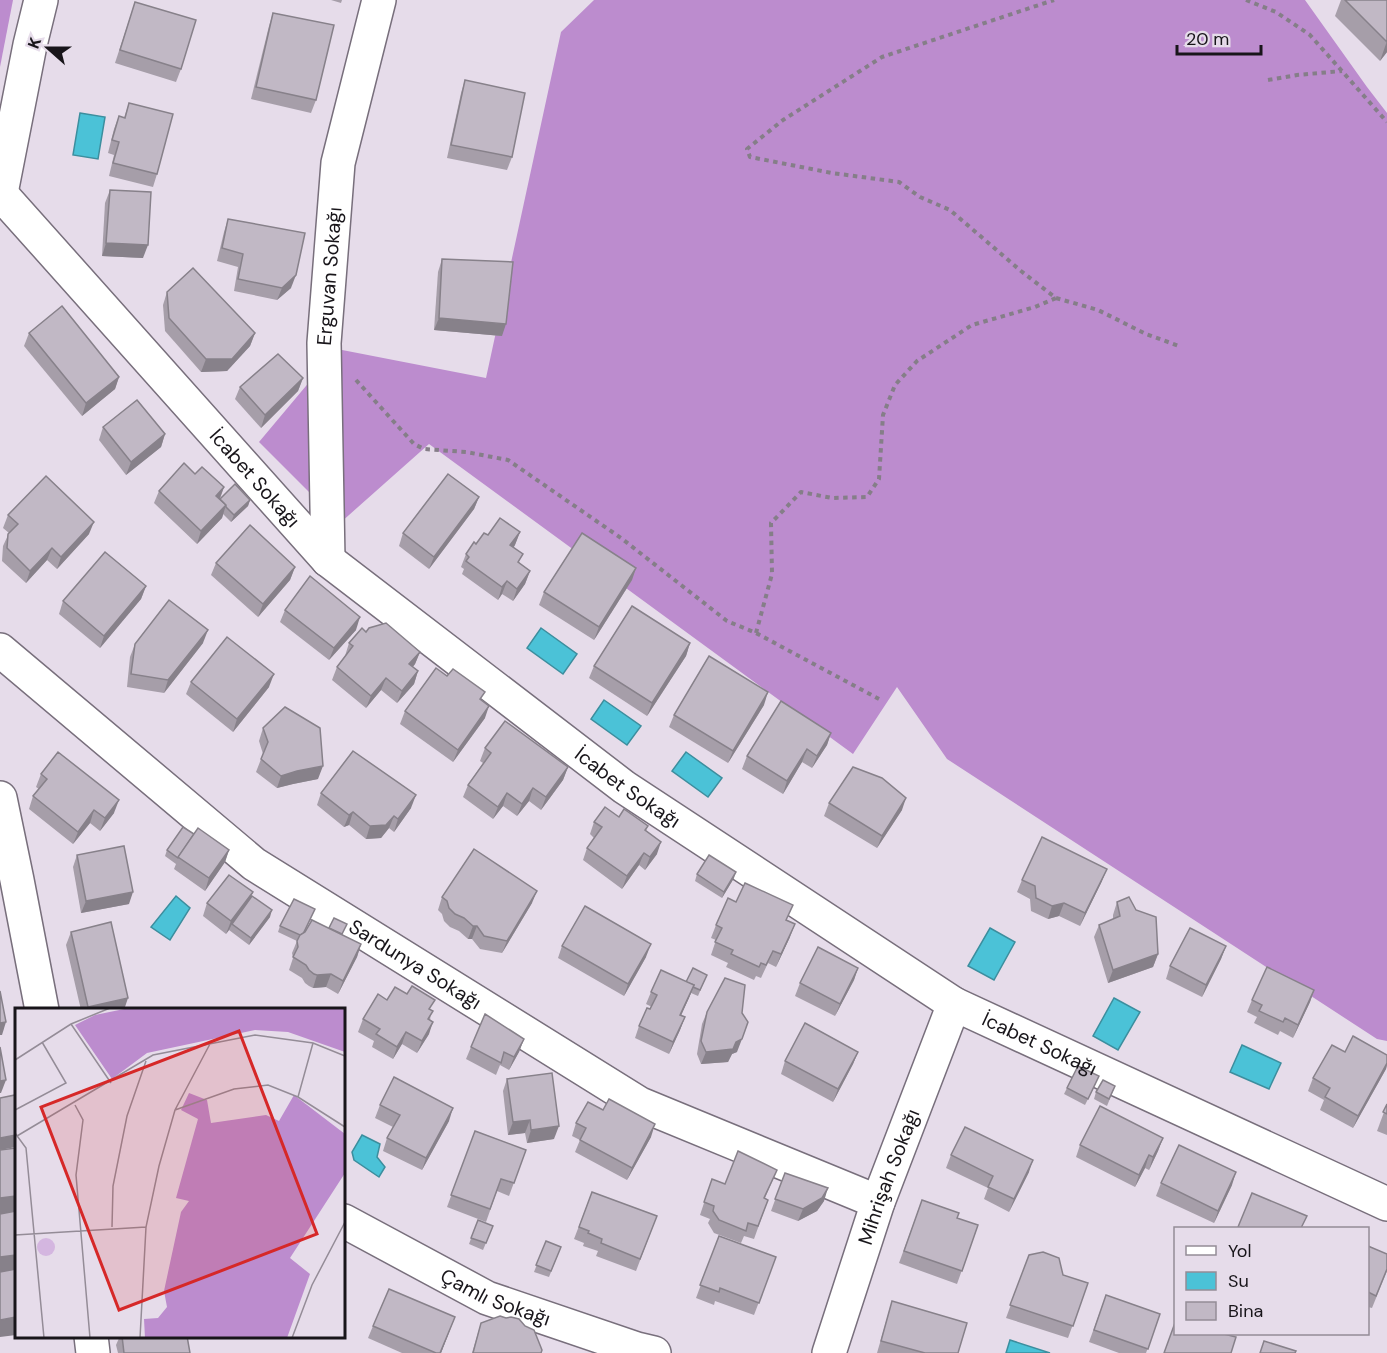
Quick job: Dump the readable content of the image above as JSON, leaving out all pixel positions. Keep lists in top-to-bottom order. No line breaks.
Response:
{"streets":{"street":["Erguvan Sokağı","İcabet Sokağı","Sardunya Sokağı","Mihrişah Sokağı","Çamlı Sokağı"]},"crossings":[["Erguvan Sokağı","İcabet Sokağı"],["İcabet Sokağı","Mihrişah Sokağı"],["Sardunya Sokağı","Mihrişah Sokağı"]],"legend":["Yol","Su","Bina"],"scale_bar":"20 m","north":"left"}
